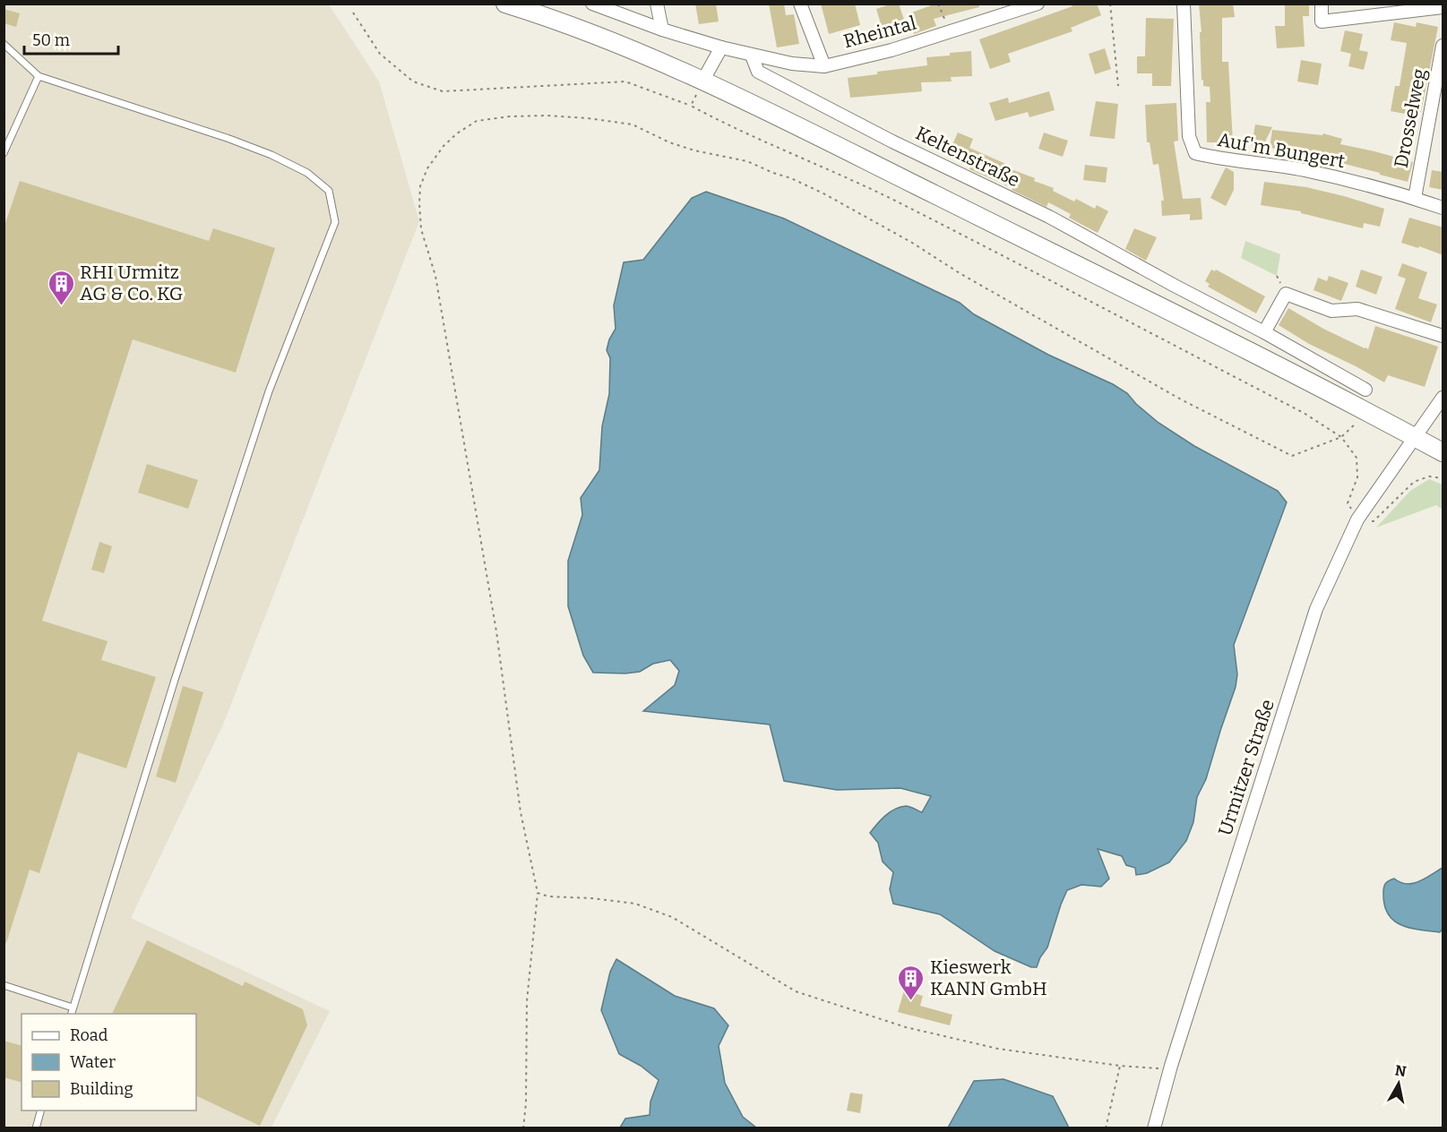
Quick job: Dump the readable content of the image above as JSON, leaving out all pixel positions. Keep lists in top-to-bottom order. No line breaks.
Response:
{"streets":{"street":["Rheintal","Drosselweg","Auf'm Bungert","Keltenstraße","Urmitzer Straße"]},"crossings":[["Rheintal","Keltenstraße"],["Drosselweg","Auf'm Bungert"]],"places":{"building":["RHI Urmitz AG & Co. KG","Kieswerk KANN GmbH"]},"legend":["Road","Water","Building"],"scale_bar":"50 m","north":"top"}
